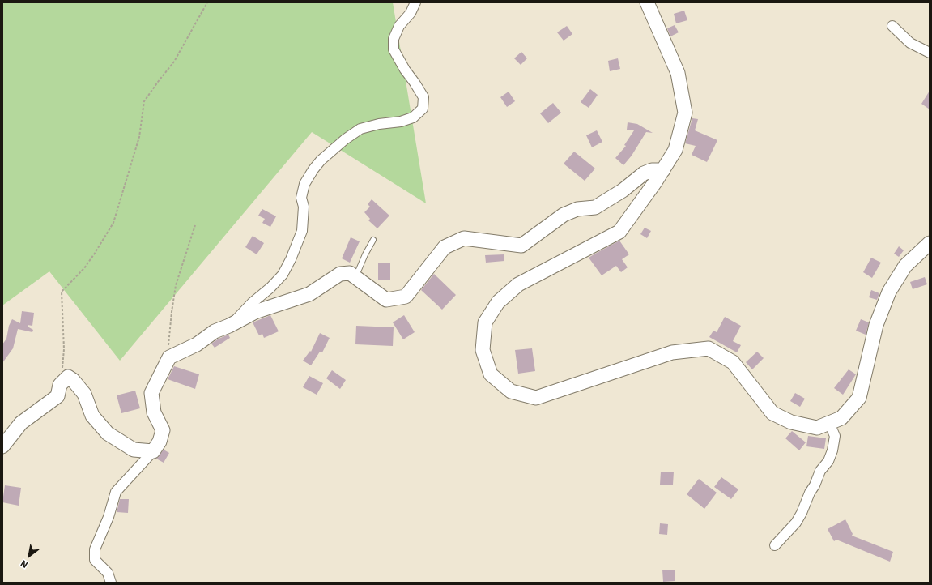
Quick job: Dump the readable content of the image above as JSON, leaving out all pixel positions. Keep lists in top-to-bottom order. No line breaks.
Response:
{"north":"bottom left"}
